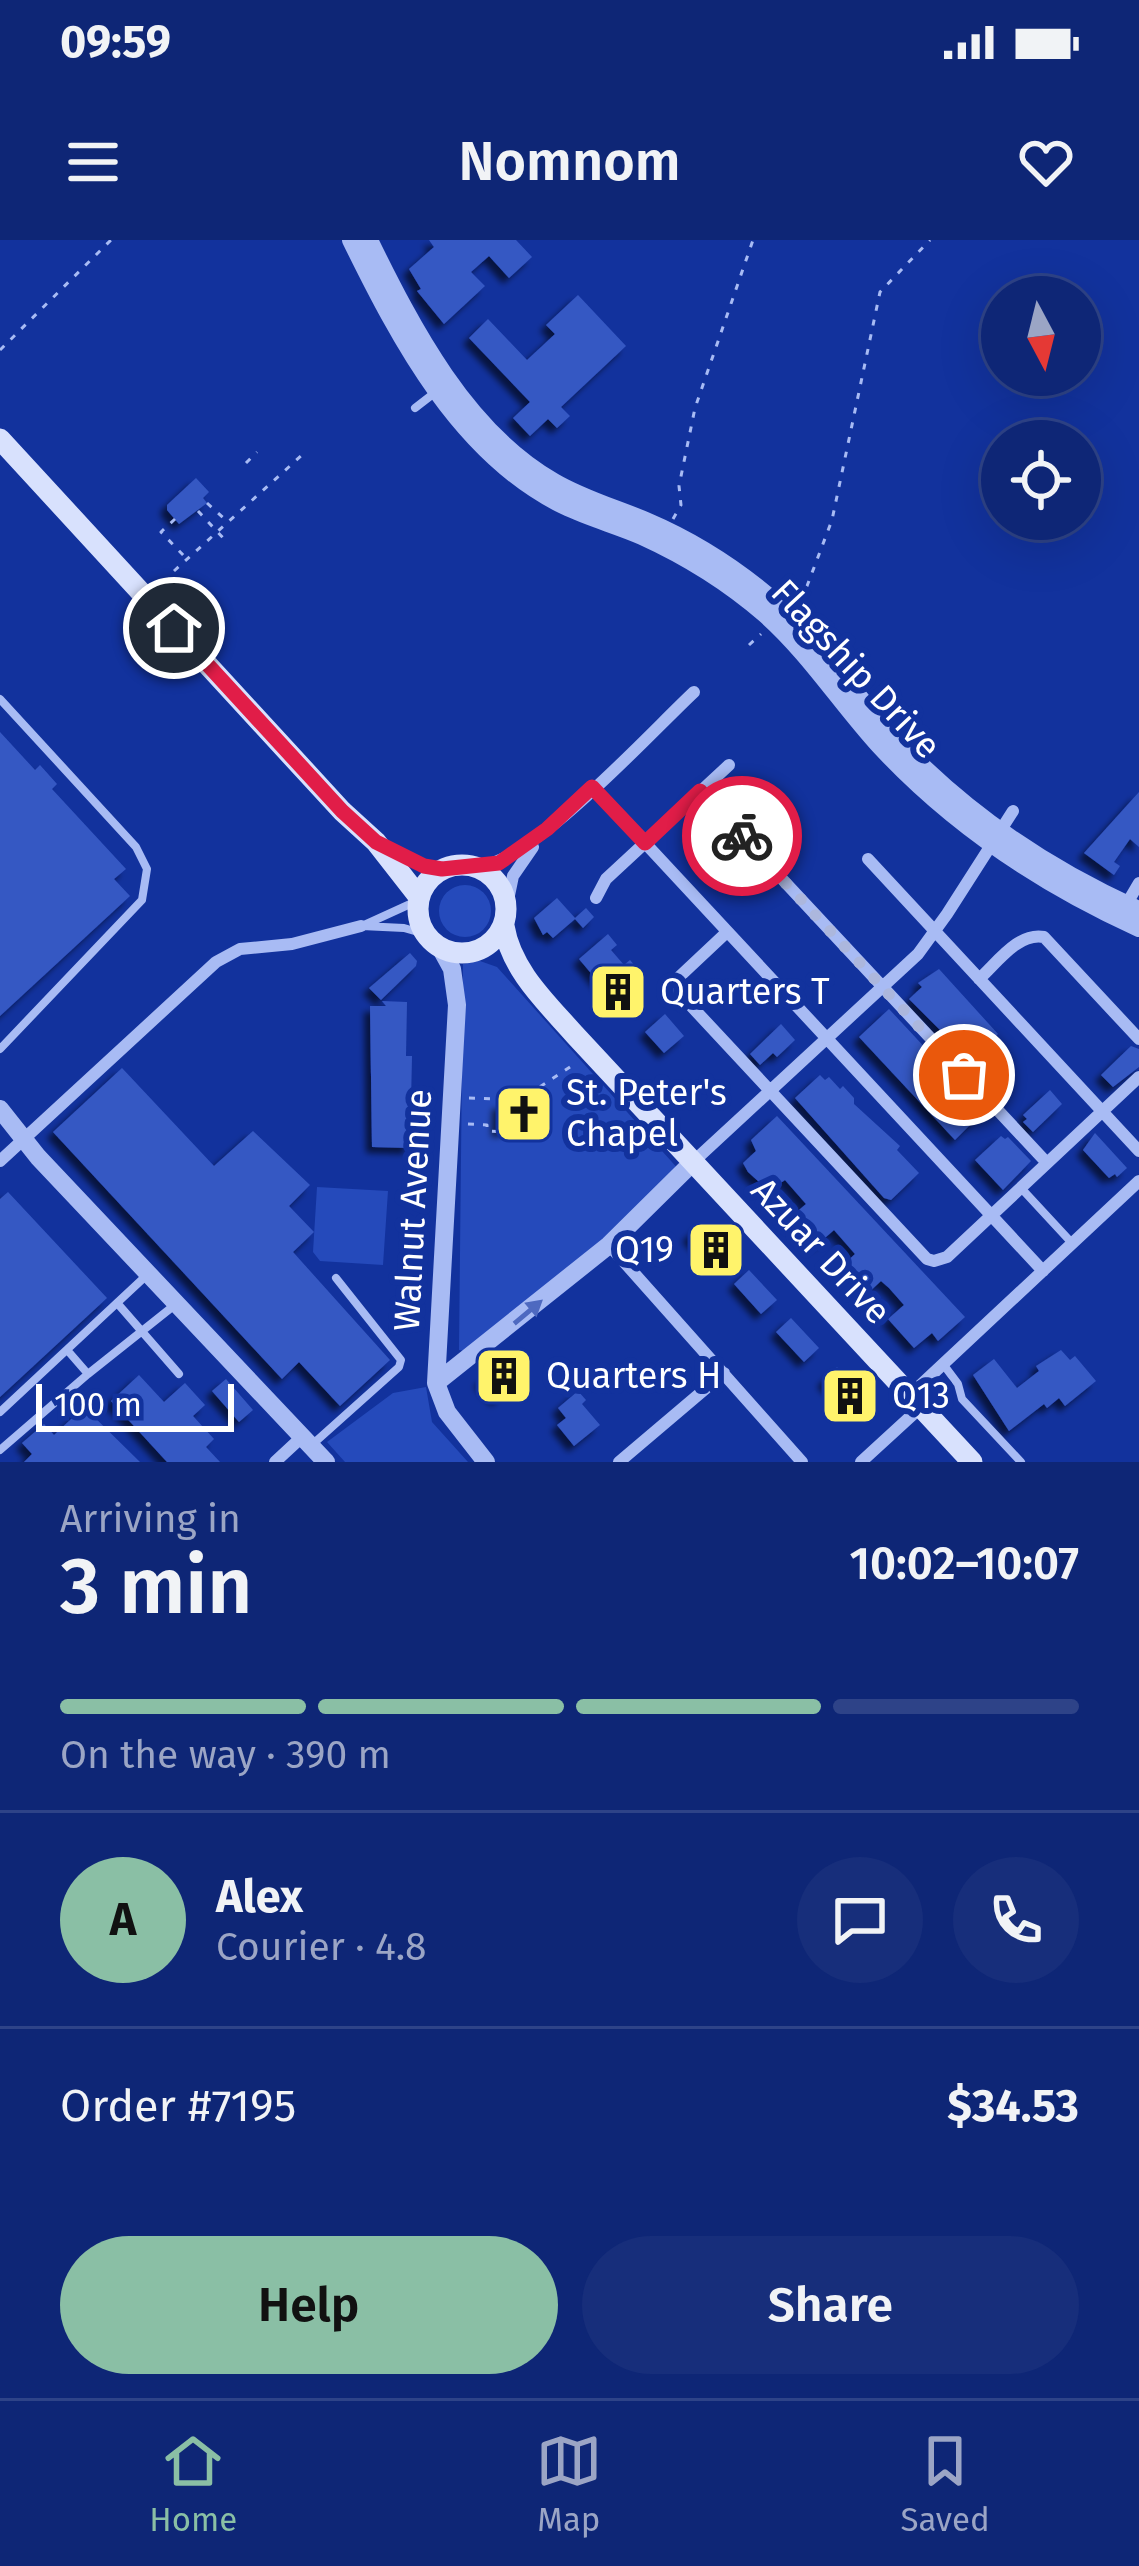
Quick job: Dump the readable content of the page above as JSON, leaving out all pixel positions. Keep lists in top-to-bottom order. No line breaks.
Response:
{"streets":{"main road":["Azuar Drive"],"street":["Flagship Drive","Walnut Avenue"]},"crossings":[["Walnut Avenue","Azuar Drive"]],"places":{"building":["Quarters T","Q19","Quarters H","Q13"],"church":["St. Peter's Chapel"]},"scale_bar":"100 m","north":"bottom","page":{"status":"09:59","header":"Nomnom","scale":"100 m","heading":["3 min","Arriving in","10:02–10:07"],"panel":["Alex","Courier · 4.8","Order #7195","$34.53"],"bar":"On the way · 390 m","round":"A","buttons":["Help","Share"],"tabs":["Home","Map","Saved"]}}
